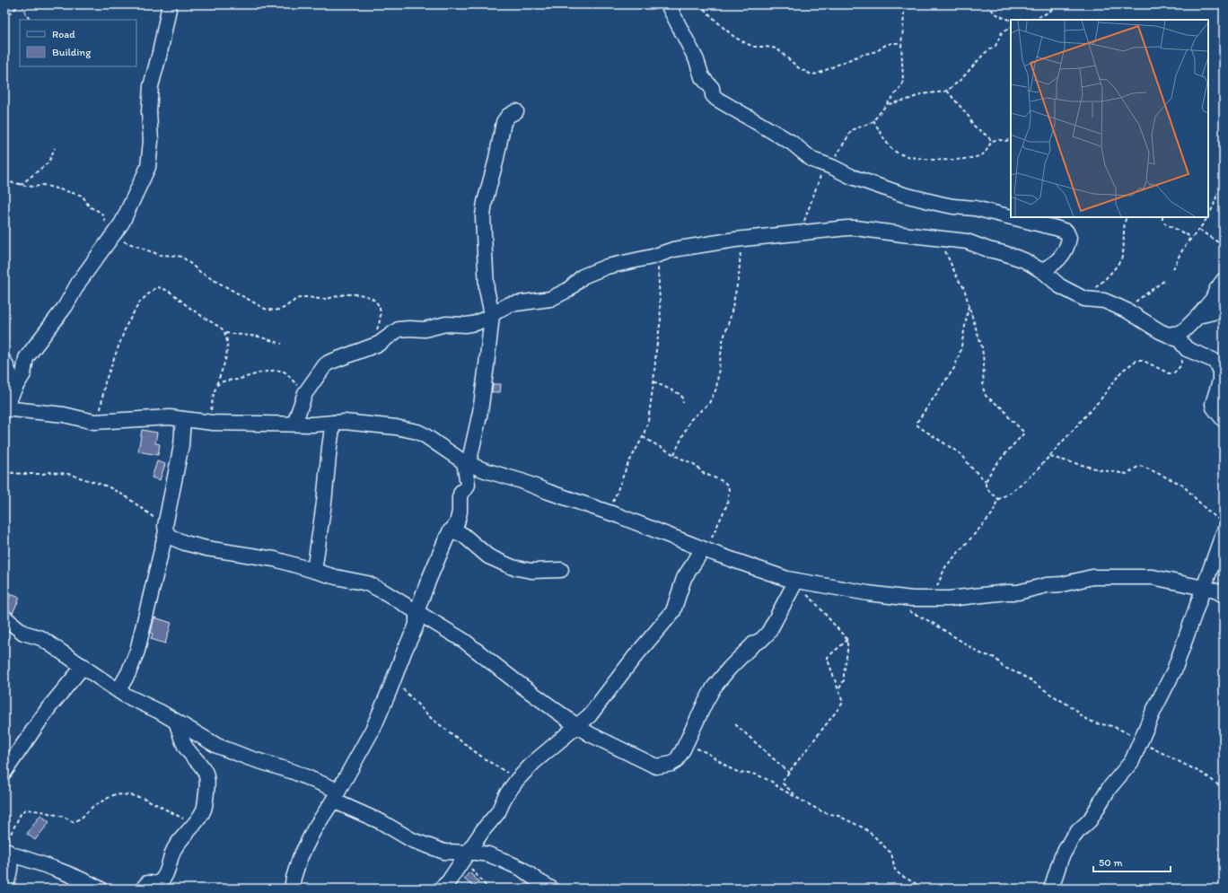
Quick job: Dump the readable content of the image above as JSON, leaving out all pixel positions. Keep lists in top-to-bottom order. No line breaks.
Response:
{"legend":["Road","Building"],"scale_bar":"50 m"}
